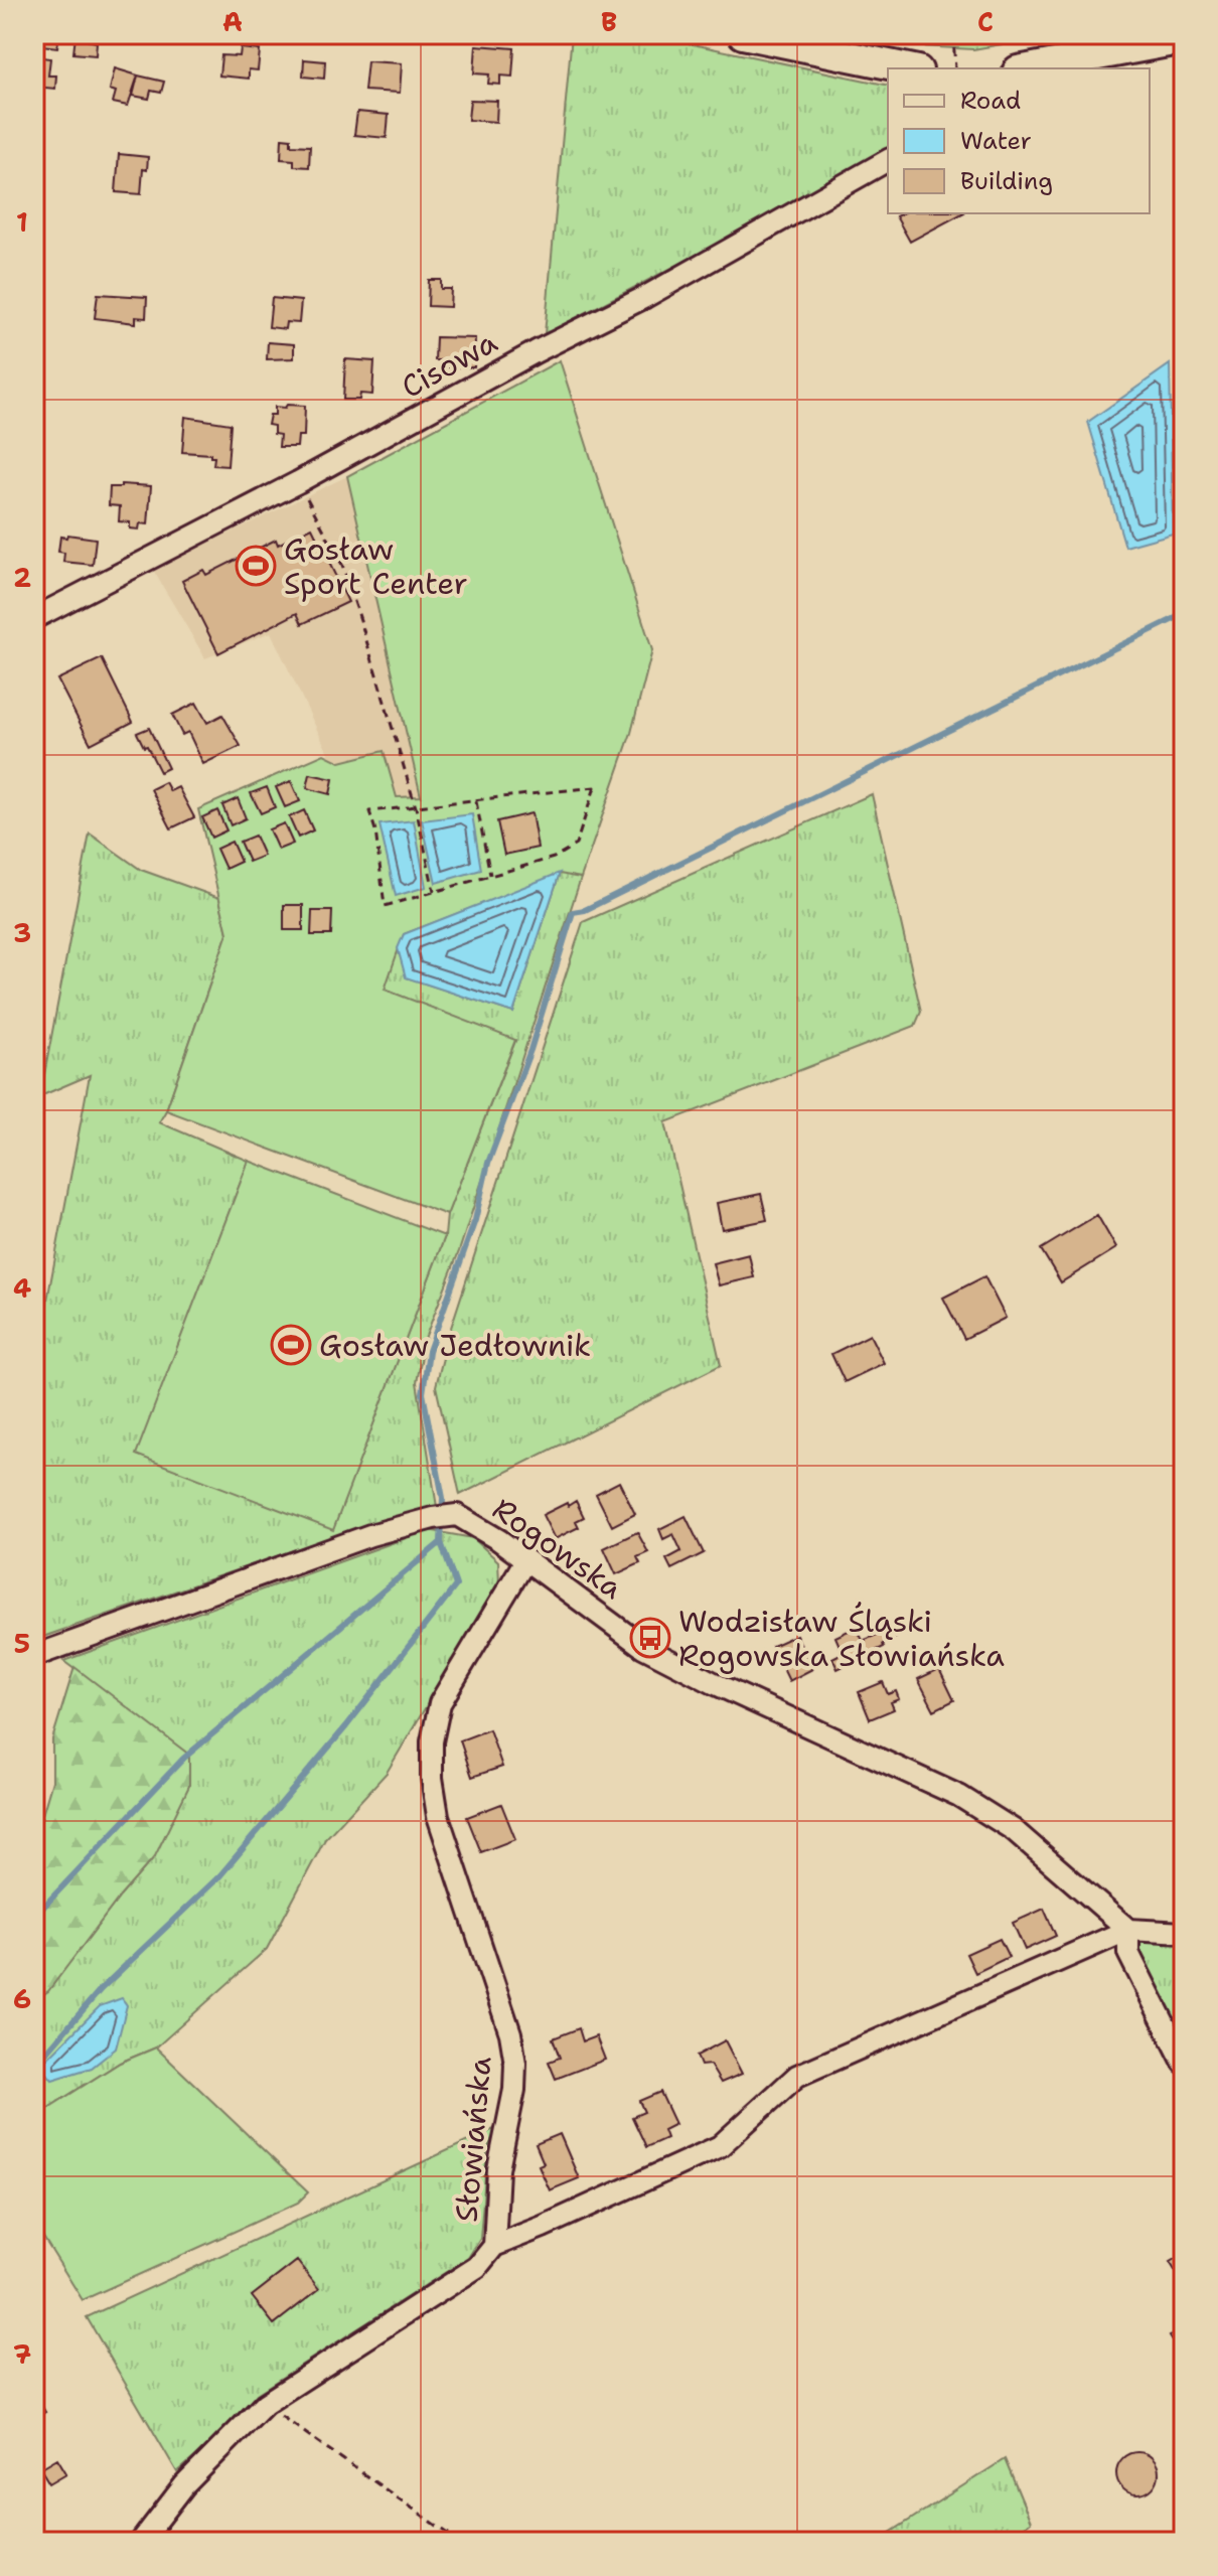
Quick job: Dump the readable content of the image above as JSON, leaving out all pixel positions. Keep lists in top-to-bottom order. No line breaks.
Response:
{"streets":{"street":["Cisowa","Rogowska","Słowiańska"]},"crossings":[["Rogowska","Słowiańska"]],"places":{"sports":["Gosław Sport Center","Gosław Jedłownik"],"bus stop":["Wodzisław Śląski Rogowska Słowiańska"]},"legend":["Road","Water","Building"],"grid":{"columns":["A","B","C"],"rows":["1","2","3","4","5","6","7"]}}
